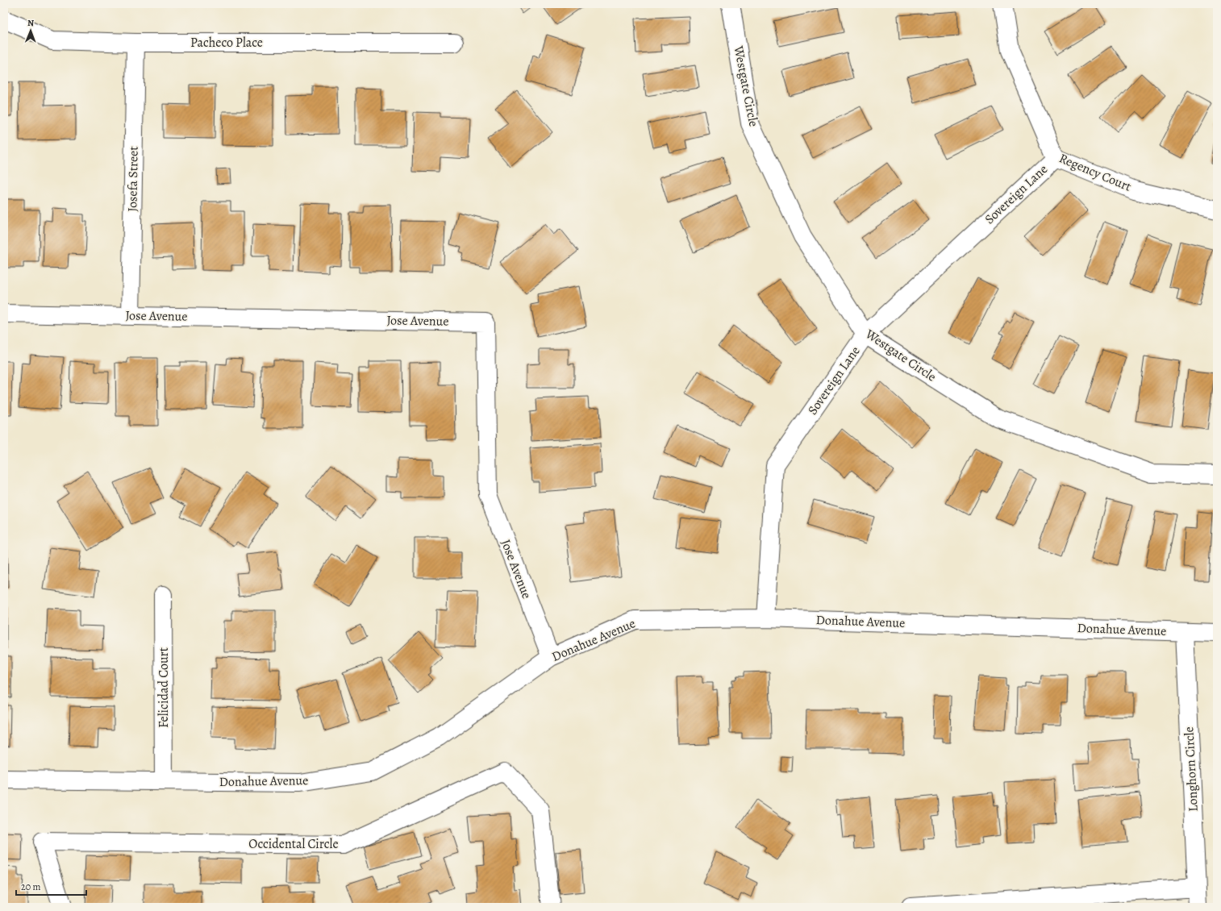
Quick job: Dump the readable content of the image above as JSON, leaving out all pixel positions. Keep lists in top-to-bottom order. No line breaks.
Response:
{"streets":{"street":["Pacheco Place","Westgate Circle","Regency Court","Josefa Street","Sovereign Lane","Jose Avenue","Donahue Avenue","Felicidad Court","Longhorn Circle","Occidental Circle"]},"crossings":[["Pacheco Place","Josefa Street"],["Westgate Circle","Sovereign Lane"],["Regency Court","Sovereign Lane"],["Josefa Street","Jose Avenue"],["Sovereign Lane","Donahue Avenue"],["Jose Avenue","Donahue Avenue"],["Donahue Avenue","Felicidad Court"],["Donahue Avenue","Longhorn Circle"]],"scale_bar":"20 m","north":"top"}
